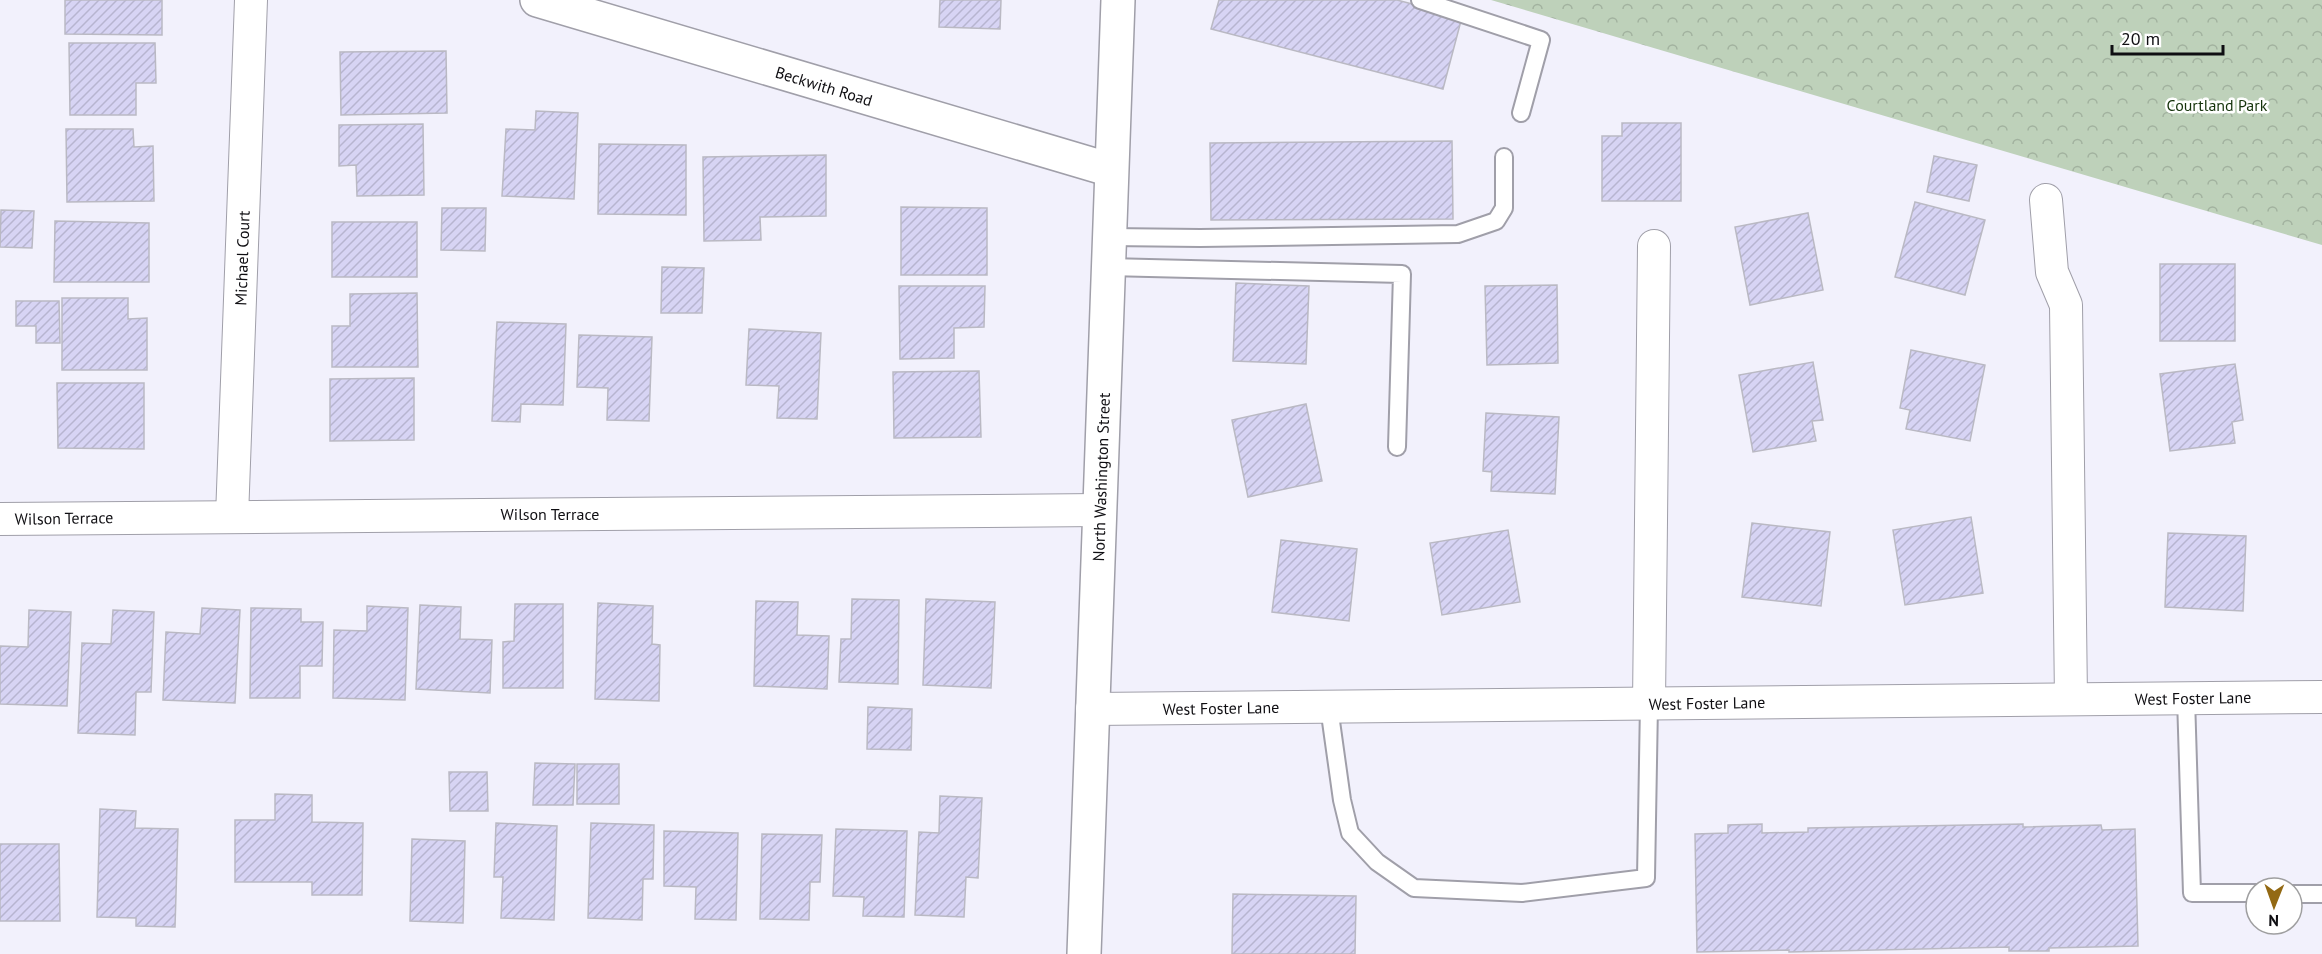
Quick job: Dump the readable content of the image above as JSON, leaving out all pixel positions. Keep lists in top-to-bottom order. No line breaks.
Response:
{"streets":{"street":["Beckwith Road","Michael Court","North Washington Street","Wilson Terrace","West Foster Lane"]},"crossings":[["Beckwith Road","North Washington Street"],["Michael Court","Wilson Terrace"],["North Washington Street","Wilson Terrace"],["North Washington Street","West Foster Lane"]],"parks":["Courtland Park"],"scale_bar":"20 m","north":"bottom"}
